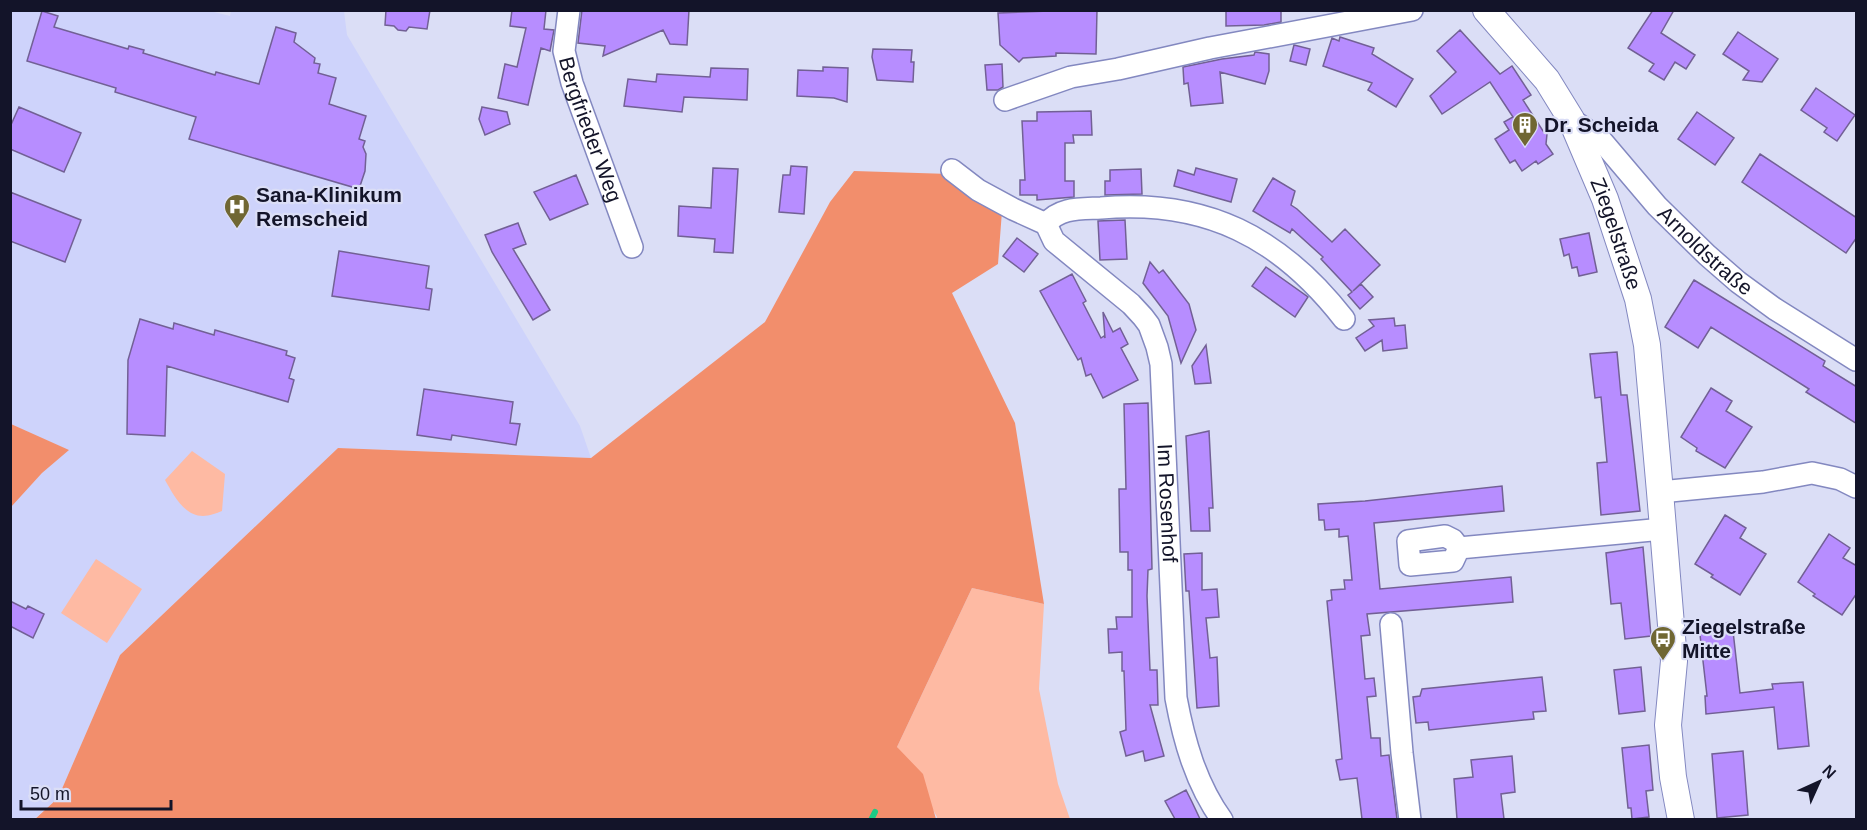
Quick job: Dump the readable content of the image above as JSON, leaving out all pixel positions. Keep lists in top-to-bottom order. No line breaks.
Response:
{"streets":{"street":["Bergfrieder Weg","Ziegelstraße","Arnoldstraße","Im Rosenhof"]},"crossings":[["Ziegelstraße","Arnoldstraße"]],"places":{"building":["Dr. Scheida"],"hospital":["Sana-Klinikum Remscheid"],"bus stop":["Ziegelstraße Mitte"]},"scale_bar":"50 m","north":"top right"}
